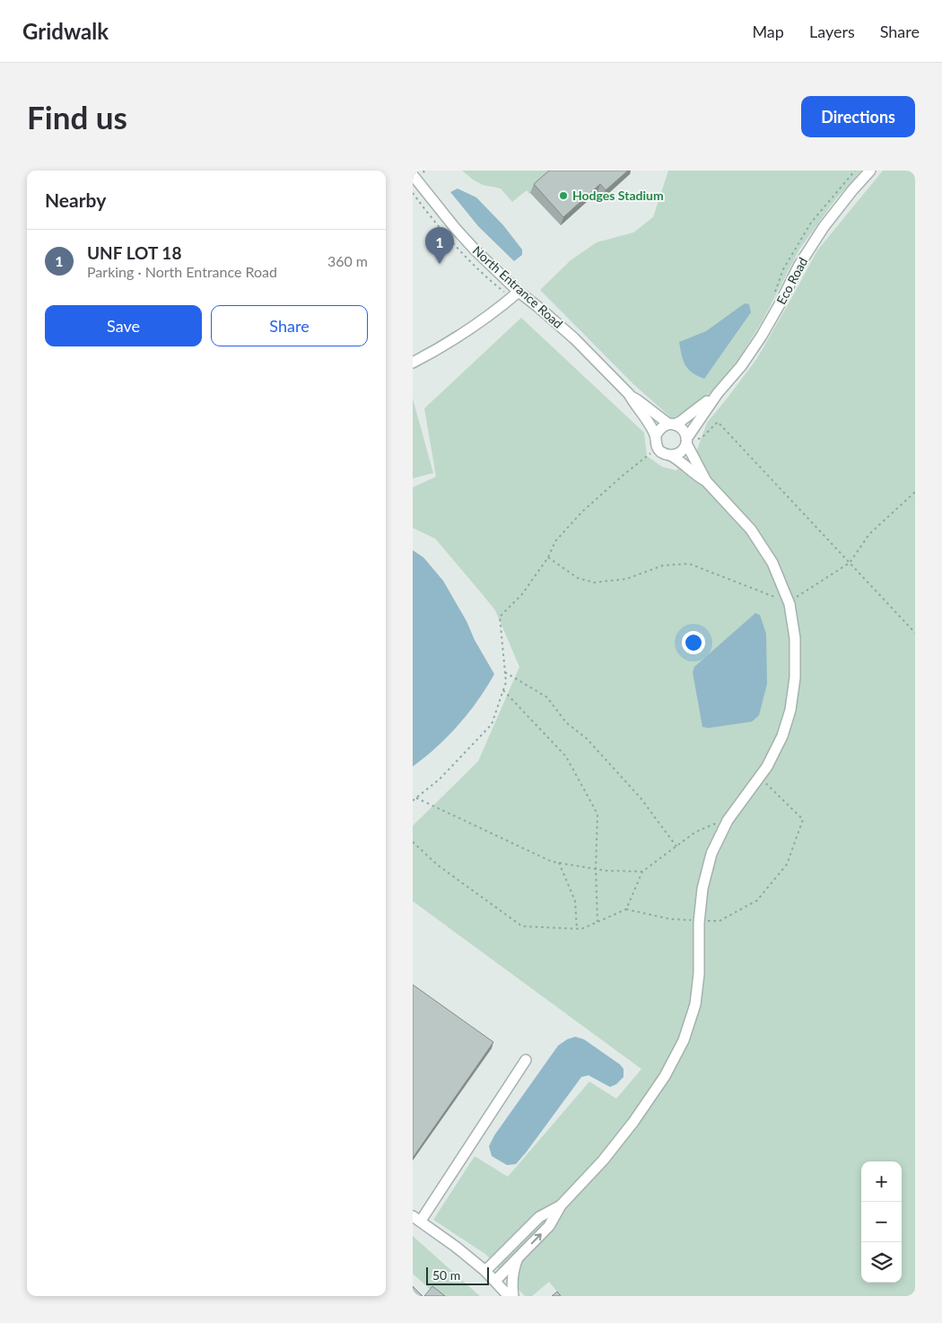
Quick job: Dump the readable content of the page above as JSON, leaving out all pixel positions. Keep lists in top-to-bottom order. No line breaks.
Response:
{"streets":{"street":["Eco Road","North Entrance Road"]},"places":["Hodges Stadium"],"scale_bar":"50 m","page":{"header":"Gridwalk","nav":["Map","Layers","Share"],"buttons":["Directions",["Save","Share"]],"title":"Find us","heading":"Nearby","pins":"1","list":[{"mark":"1","name":"UNF LOT 18","note":"Parking · North Entrance Road","value":"360 m"}],"map_buttons":["+","−"],"scale":"50 m"}}
